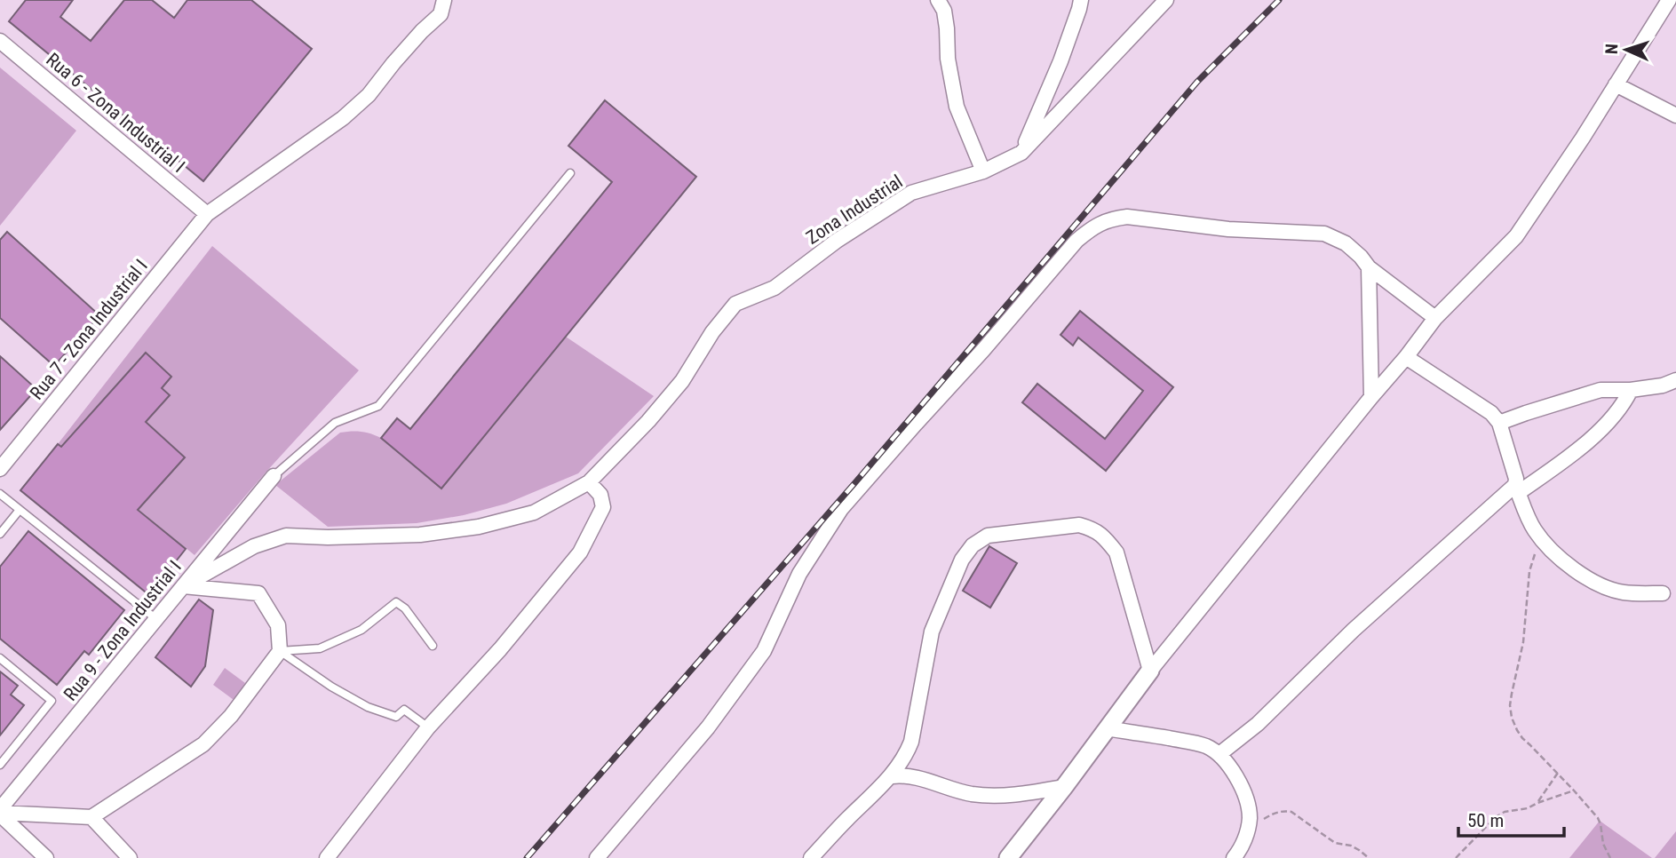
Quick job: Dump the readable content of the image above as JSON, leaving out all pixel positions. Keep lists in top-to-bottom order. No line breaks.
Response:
{"streets":{"street":["Rua 6 - Zona Industrial I","Zona Industrial","Rua 7 - Zona Industrial I","Rua 9 - Zona Industrial I"]},"crossings":[["Rua 6 - Zona Industrial I","Rua 7 - Zona Industrial I"],["Zona Industrial","Rua 9 - Zona Industrial I"]],"scale_bar":"50 m","north":"left"}
